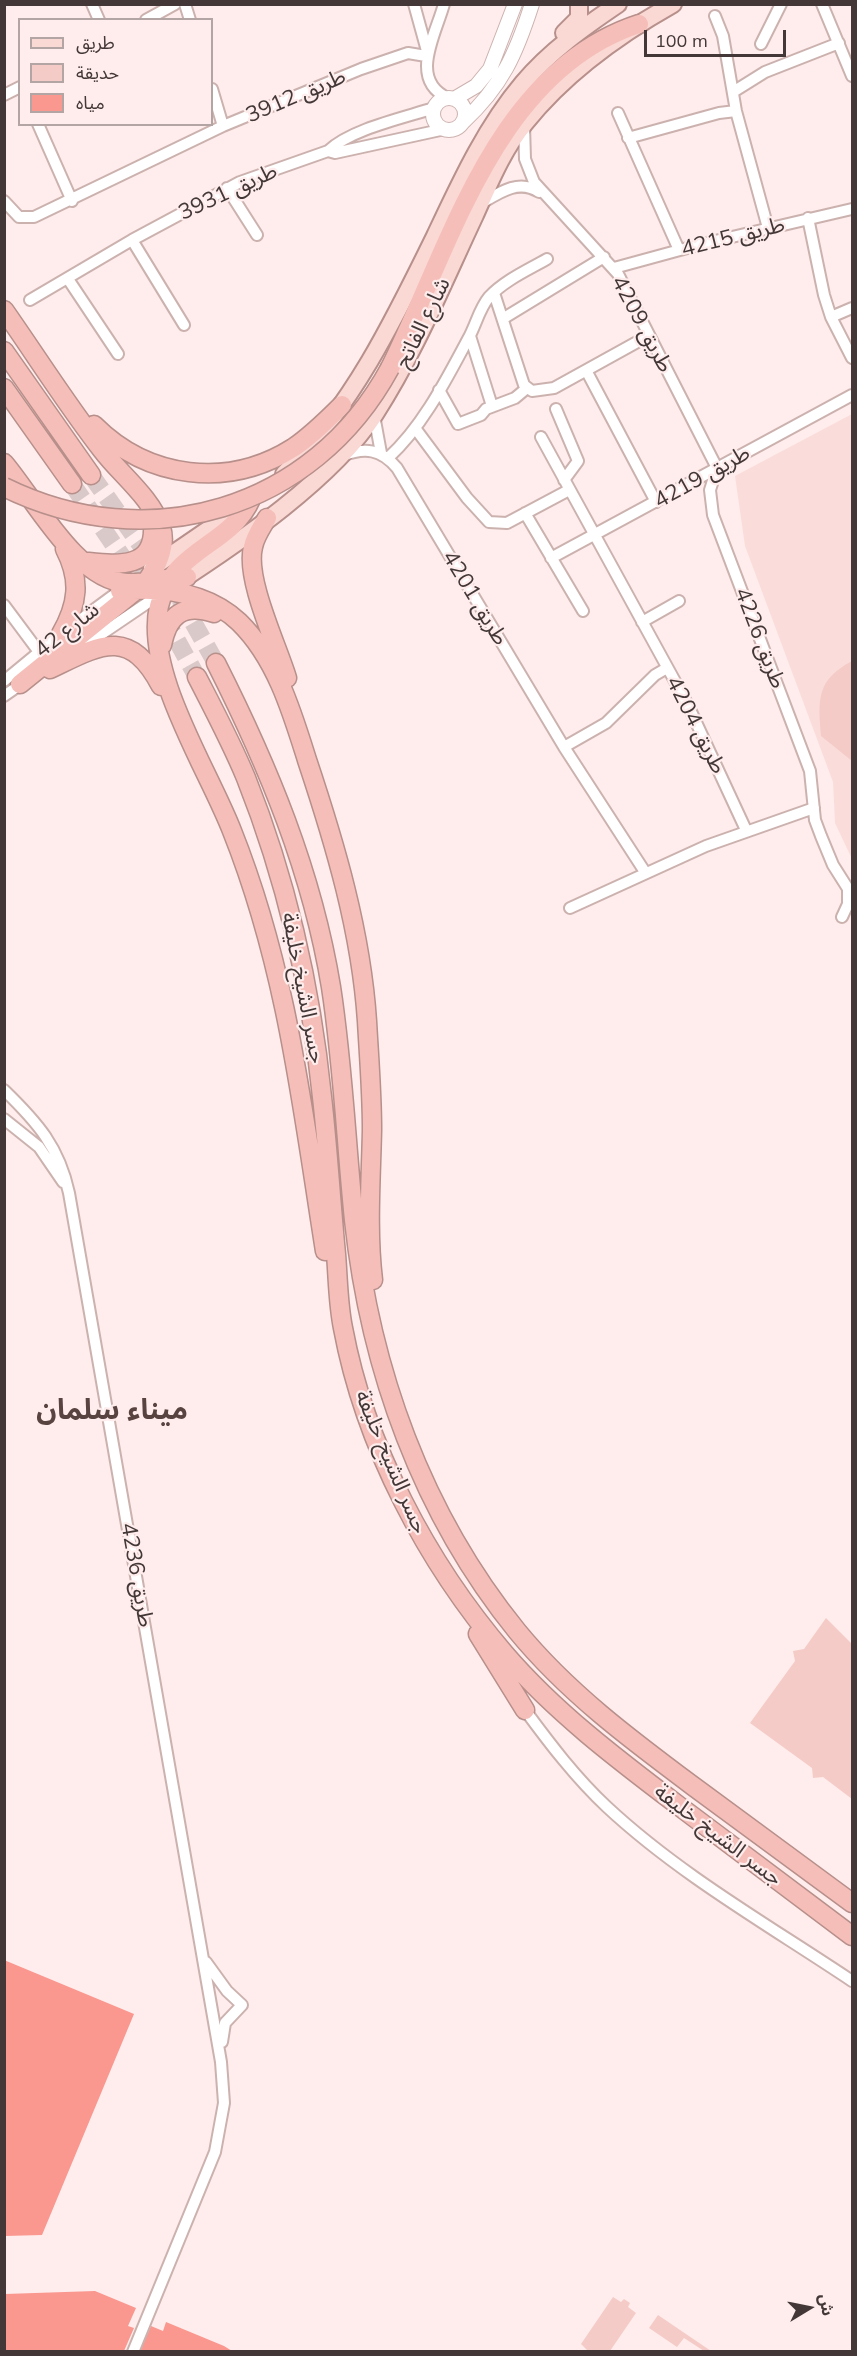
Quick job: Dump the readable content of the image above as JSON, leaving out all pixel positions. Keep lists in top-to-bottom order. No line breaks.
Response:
{"streets":{"highway":["جسر الشيخ خليفة"],"main road":["شارع الفاتح"],"street":["طريق 3912","طريق 3931","طريق 4215","طريق 4209","طريق 4219","طريق 4201","شارع 42","طريق 4226","طريق 4204","طريق 4236"]},"crossings":[["طريق 4215","طريق 4209"],["شارع الفاتح","طريق 4209"],["شارع الفاتح","طريق 4201"],["شارع الفاتح","شارع 42"],["طريق 4209","طريق 4219"],["طريق 4209","طريق 4226"],["طريق 4219","طريق 4226"],["طريق 4219","طريق 4204"]],"districts":["ميناء سلمان"],"legend":["طريق","حديقة","مياه"],"scale_bar":"100 m","north":"right"}
